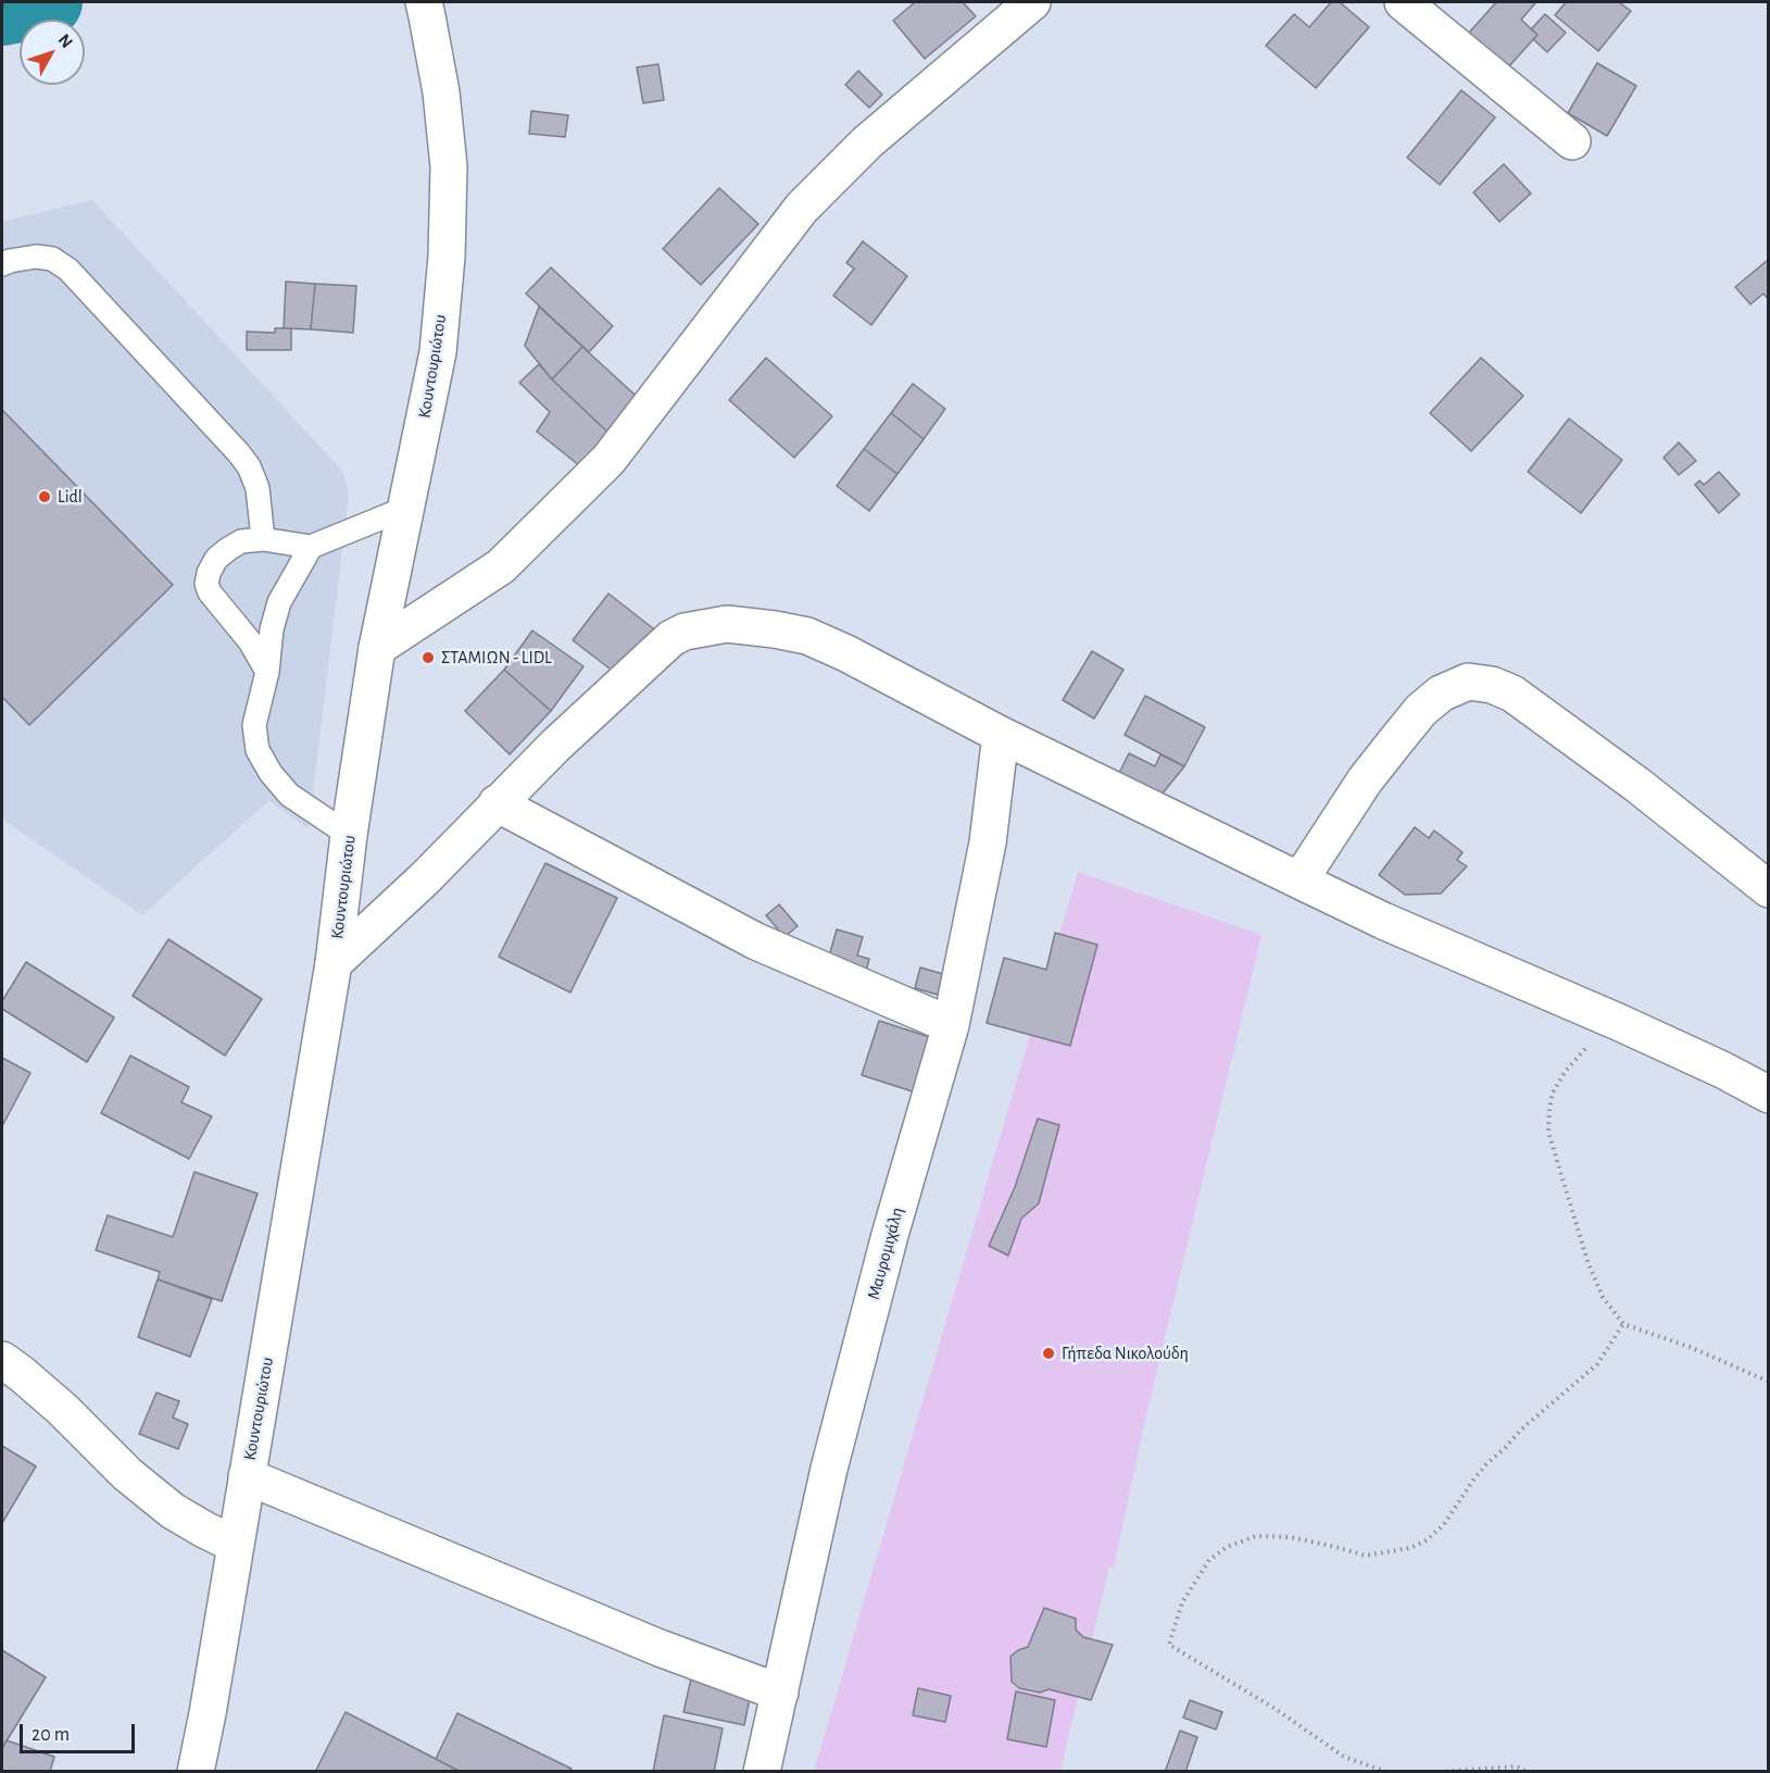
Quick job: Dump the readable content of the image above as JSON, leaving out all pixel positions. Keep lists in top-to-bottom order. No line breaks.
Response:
{"streets":{"street":["Κουντουριώτου","Μαυρομιχάλη"]},"places":["Lidl","ΣΤΑΜΙΩΝ - LIDL","Γήπεδα Νικολούδη"],"scale_bar":"20 m","north":"top right"}
